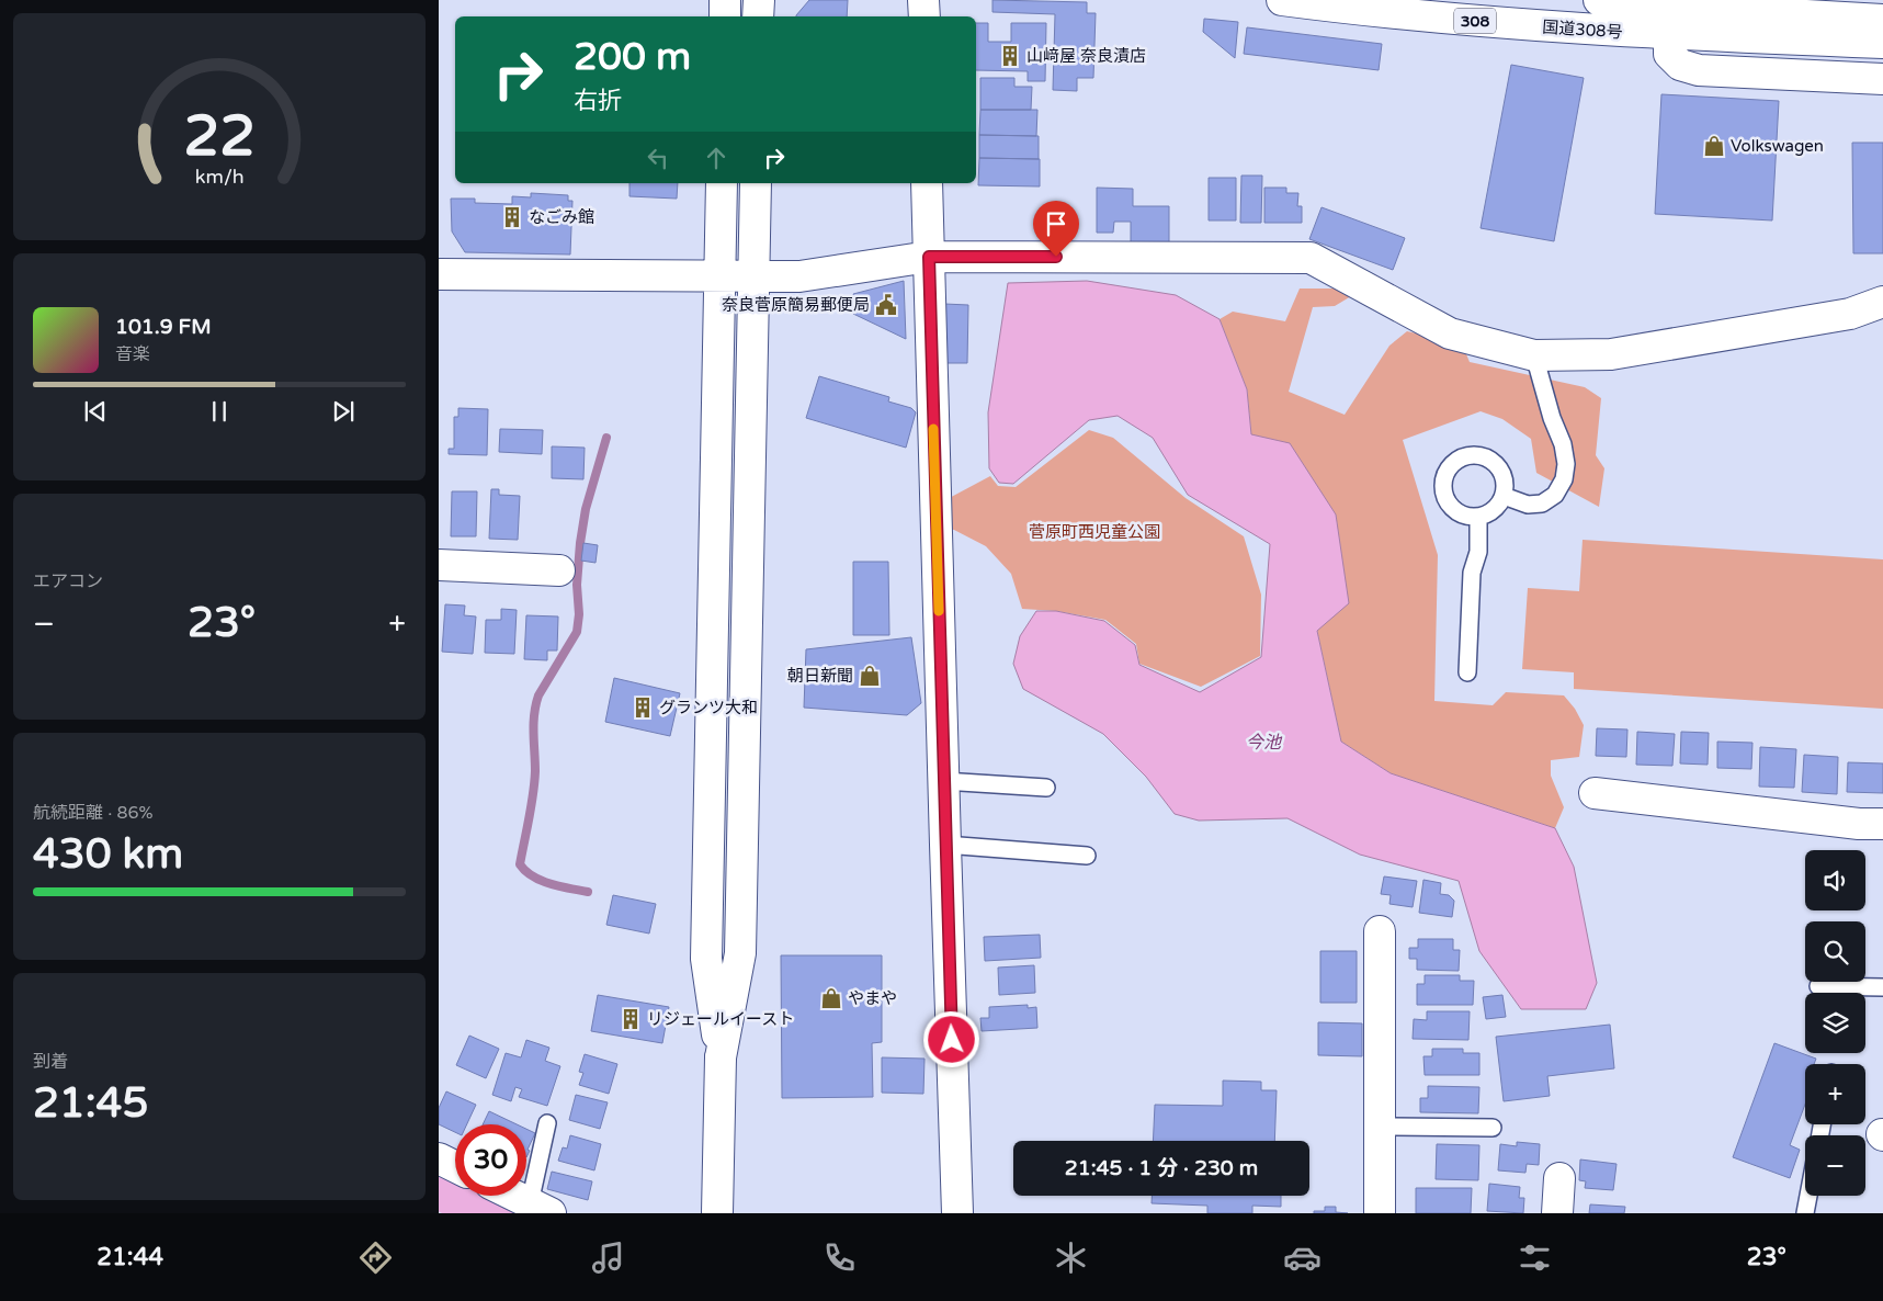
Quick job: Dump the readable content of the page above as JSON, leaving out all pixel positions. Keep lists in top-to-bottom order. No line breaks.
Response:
{"streets":{"main road":["308","国道308号"]},"water":["今池"],"parks":["菅原町西児童公園"],"places":{"building":["山﨑屋 奈良漬店","なごみ館","グランツ大和","リジェールイースト"],"shop":["Volkswagen","朝日新聞","やまや"],"public building":["奈良菅原簡易郵便局"]},"page":{"turn":["200 m","右折"],"song":["101.9 FM","音楽"],"tile":["エアコン",["航続距離 · 86%","430 km"],["到着","21:45"]],"heat":["−","23°","+"],"map_buttons":["+","−"],"limit":"30","trip":"21:45 · 1 分 · 230 m","tabs":["21:44","23°"],"gauge":["22","km/h"]}}
